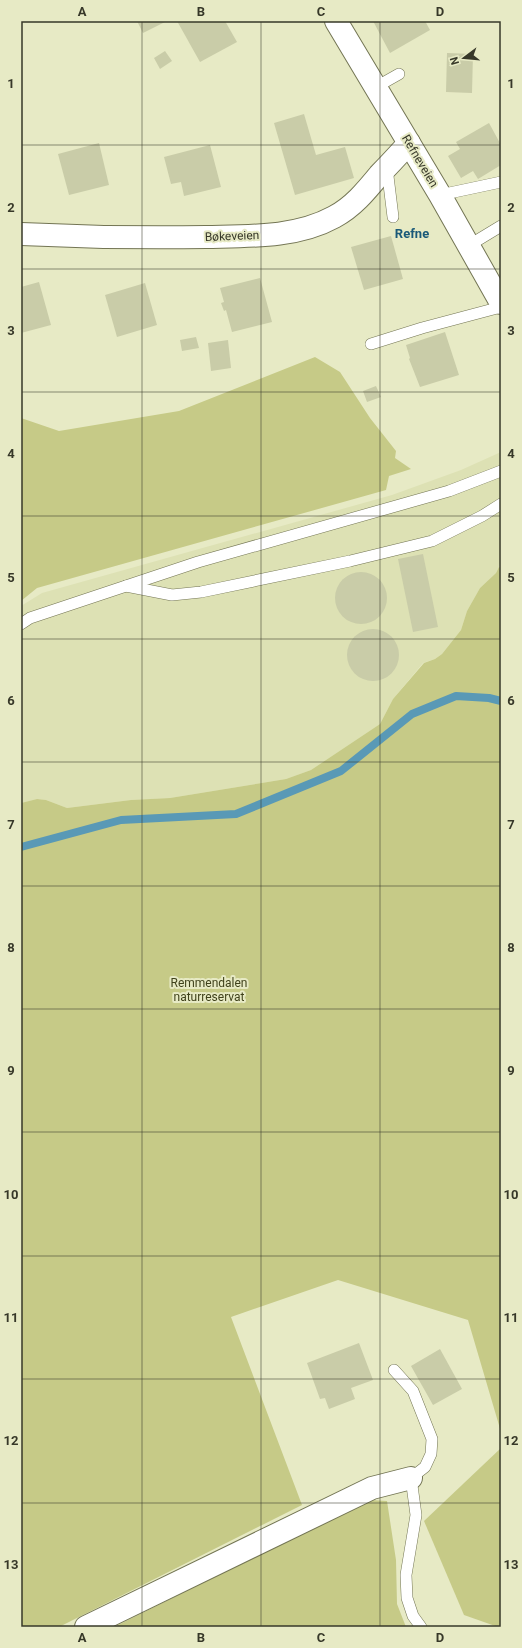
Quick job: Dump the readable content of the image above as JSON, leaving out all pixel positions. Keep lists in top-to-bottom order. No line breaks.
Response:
{"streets":{"street":["Refneveien","Bøkeveien"]},"crossings":[["Refneveien","Bøkeveien"]],"districts":["Refne"],"parks":["Remmendalen naturreservat"],"north":"left","grid":{"columns":["A","B","C","D"],"rows":["1","2","3","4","5","6","7","8","9","10","11","12","13"]}}
